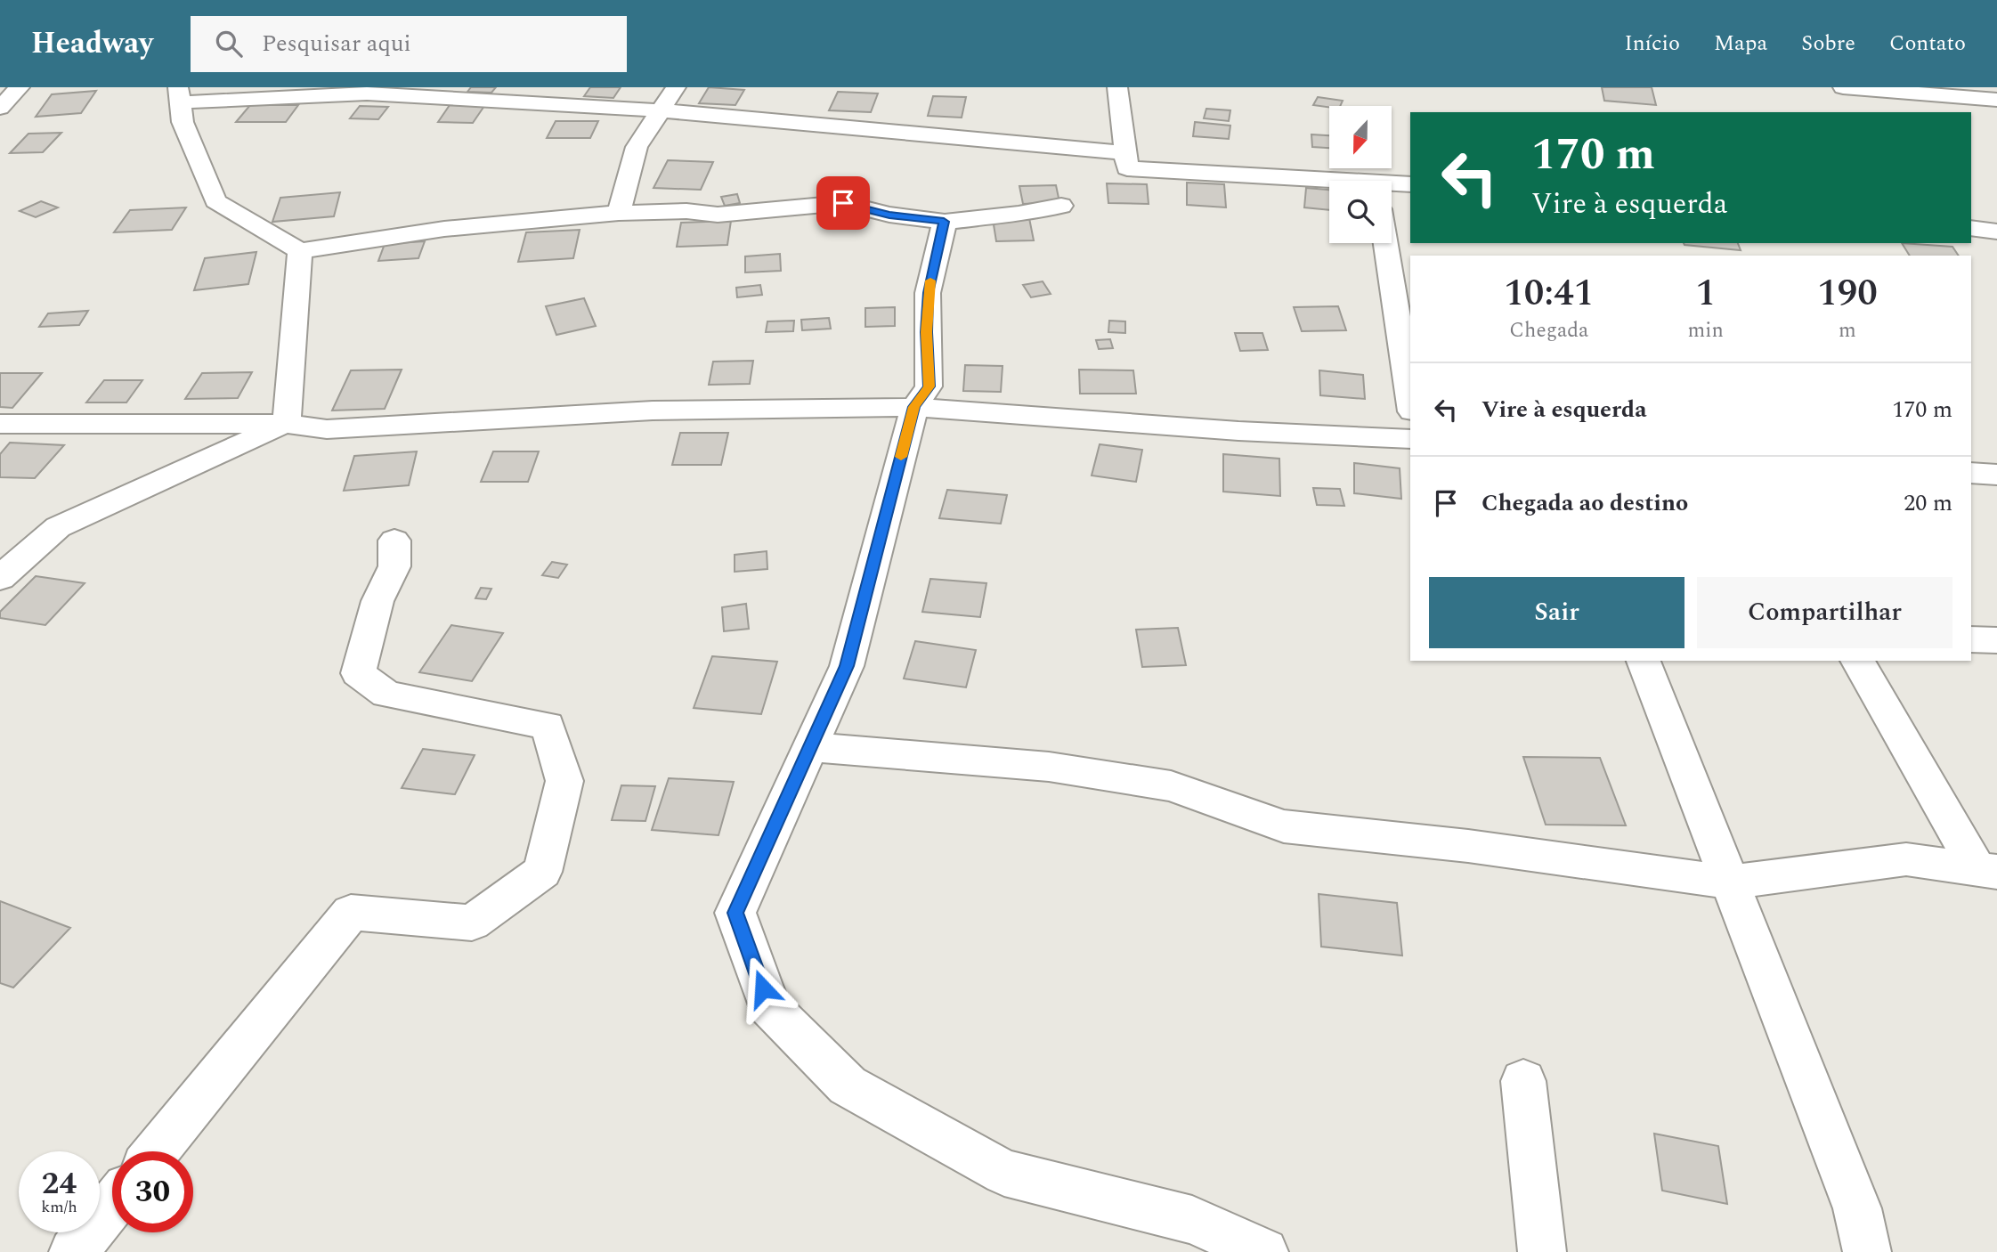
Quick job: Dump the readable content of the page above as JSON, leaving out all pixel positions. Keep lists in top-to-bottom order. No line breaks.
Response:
{"north":"bottom","page":{"header":"Headway","search":"Pesquisar aqui","nav":["Início","Mapa","Sobre","Contato"],"turn":["170 m","Vire à esquerda"],"eta":["10:41","Chegada","1","min","190","m"],"list":[{"name":"Vire à esquerda","value":"170 m"},{"name":"Chegada ao destino","value":"20 m"}],"buttons":["Sair","Compartilhar"],"speed":"24 km/h","limit":"30"}}
